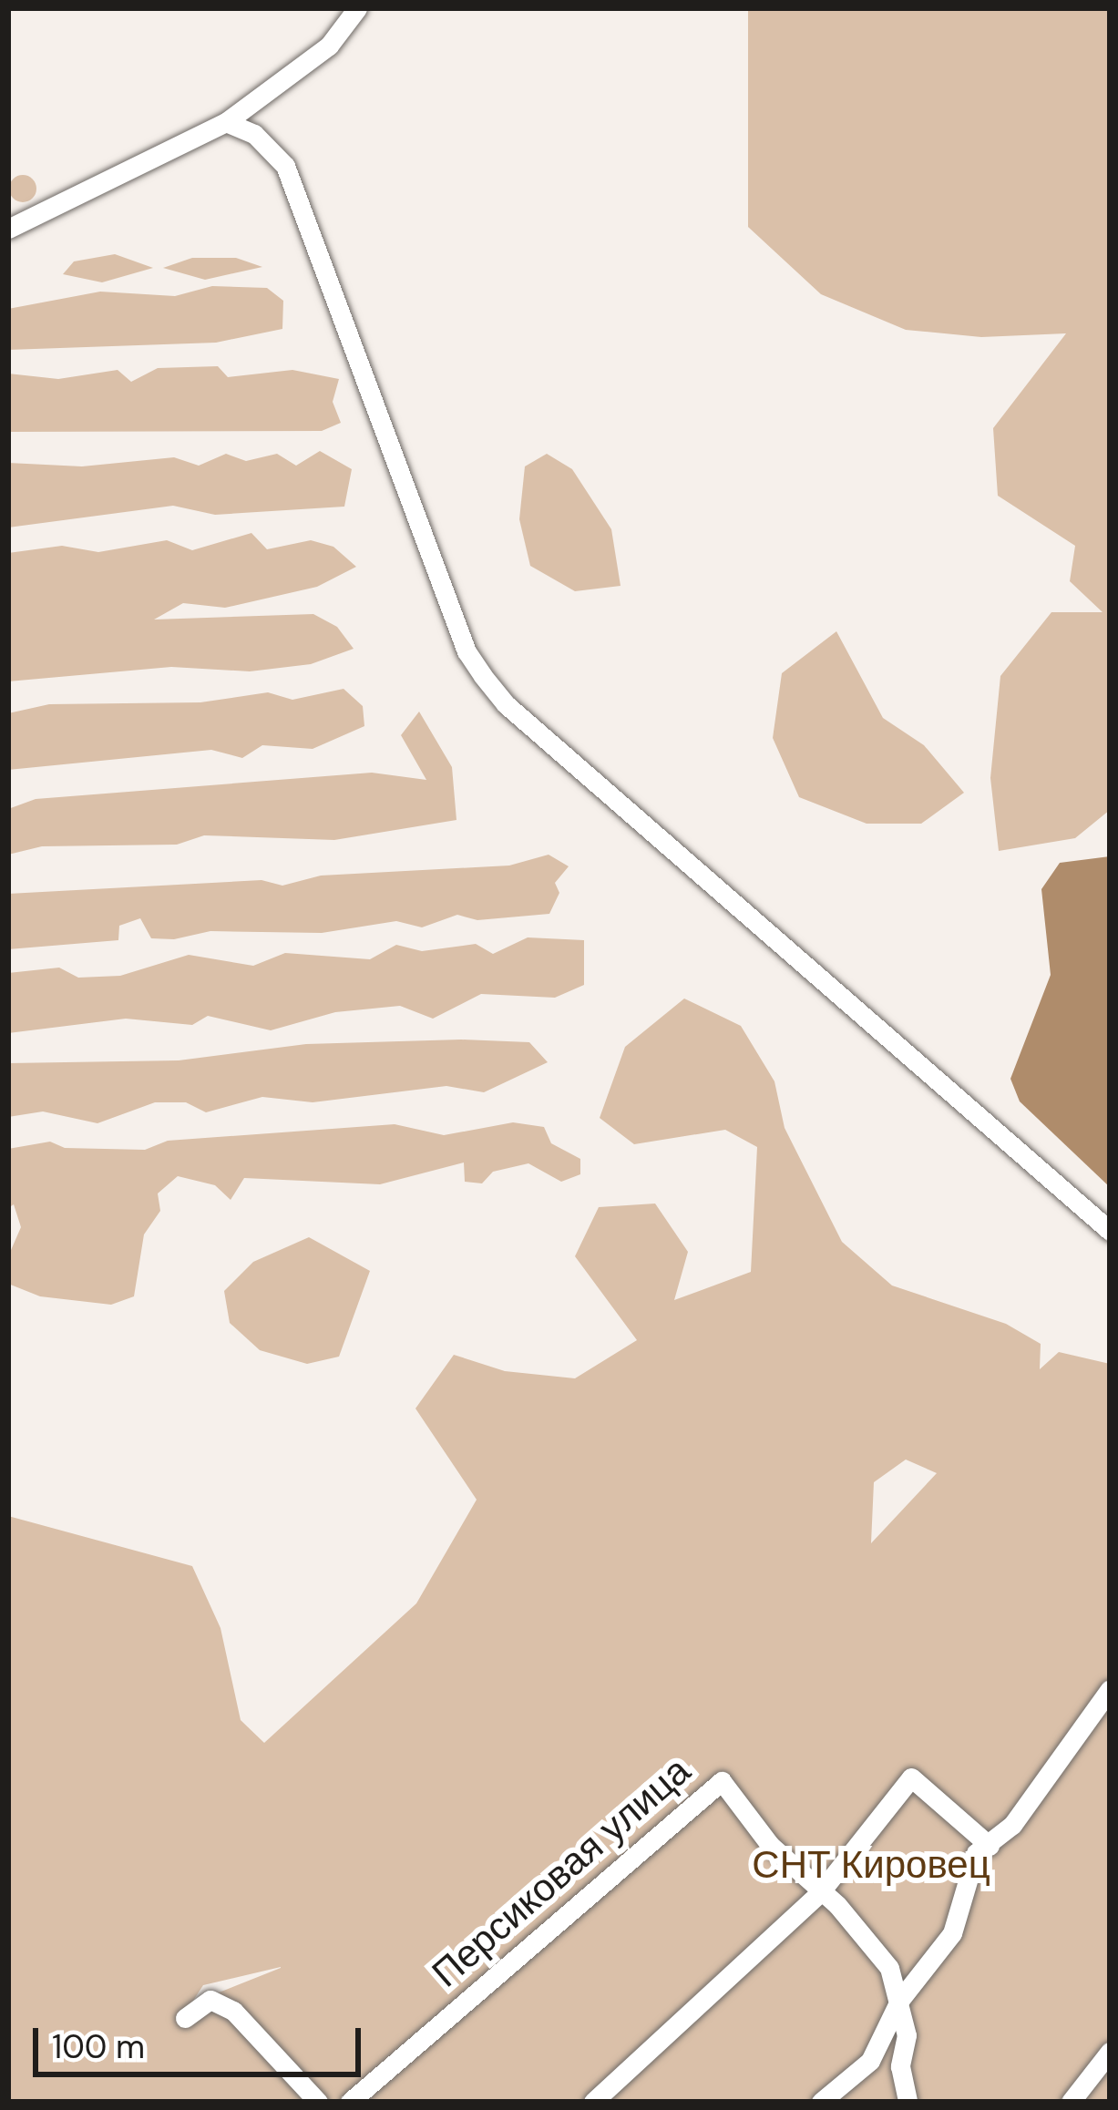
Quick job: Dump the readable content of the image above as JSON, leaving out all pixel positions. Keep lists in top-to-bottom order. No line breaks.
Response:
{"streets":{"street":["Персиковая улица"]},"parks":["СНТ Кировец"],"scale_bar":"100 m"}
